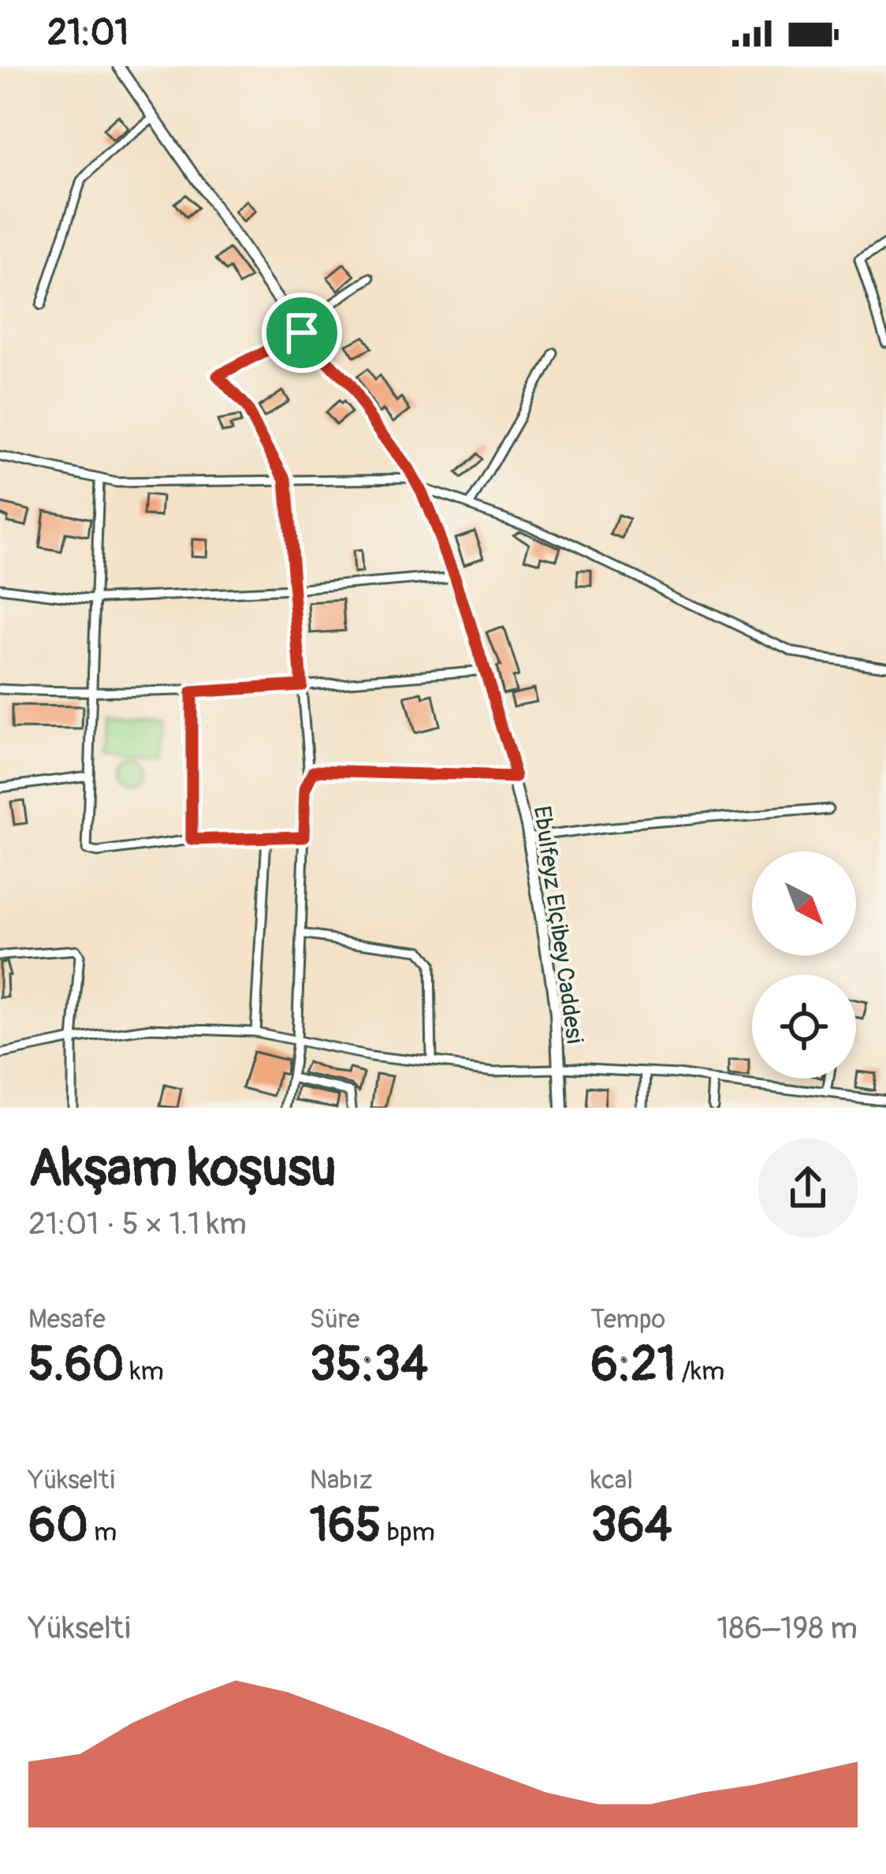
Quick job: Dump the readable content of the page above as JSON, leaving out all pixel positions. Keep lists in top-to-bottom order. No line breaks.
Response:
{"streets":{"street":["Ebulfeyz Elçibey Caddesi"]},"north":"bottom right","page":{"status":"21:01","heading":["Akşam koşusu","21:01 · 5 × 1.1 km"],"stats":[["Mesafe","5.60 km"],["Süre","35:34"],["Tempo","6:21 /km"],["Yükselti","60 m"],["Nabız","165 bpm"],["kcal","364"]],"chart":["Yükselti","186–198 m"]}}
